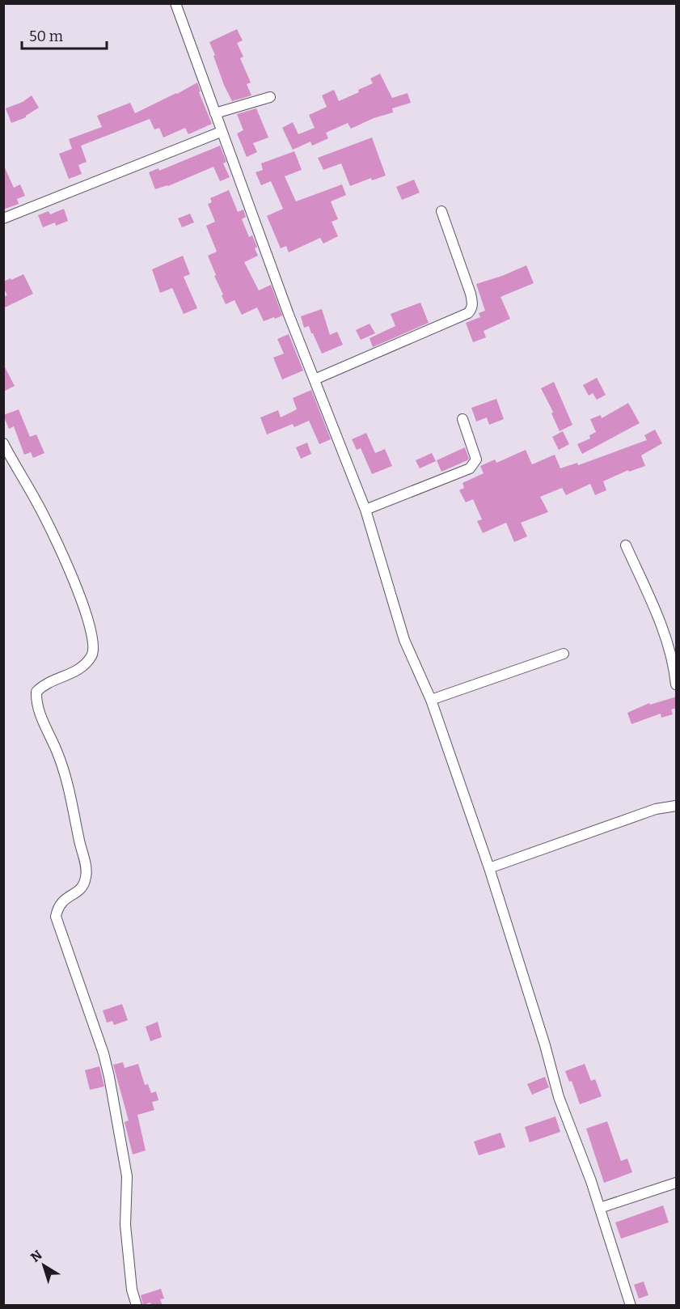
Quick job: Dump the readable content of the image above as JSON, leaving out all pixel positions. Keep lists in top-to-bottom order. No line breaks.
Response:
{"scale_bar":"50 m","north":"top left"}
